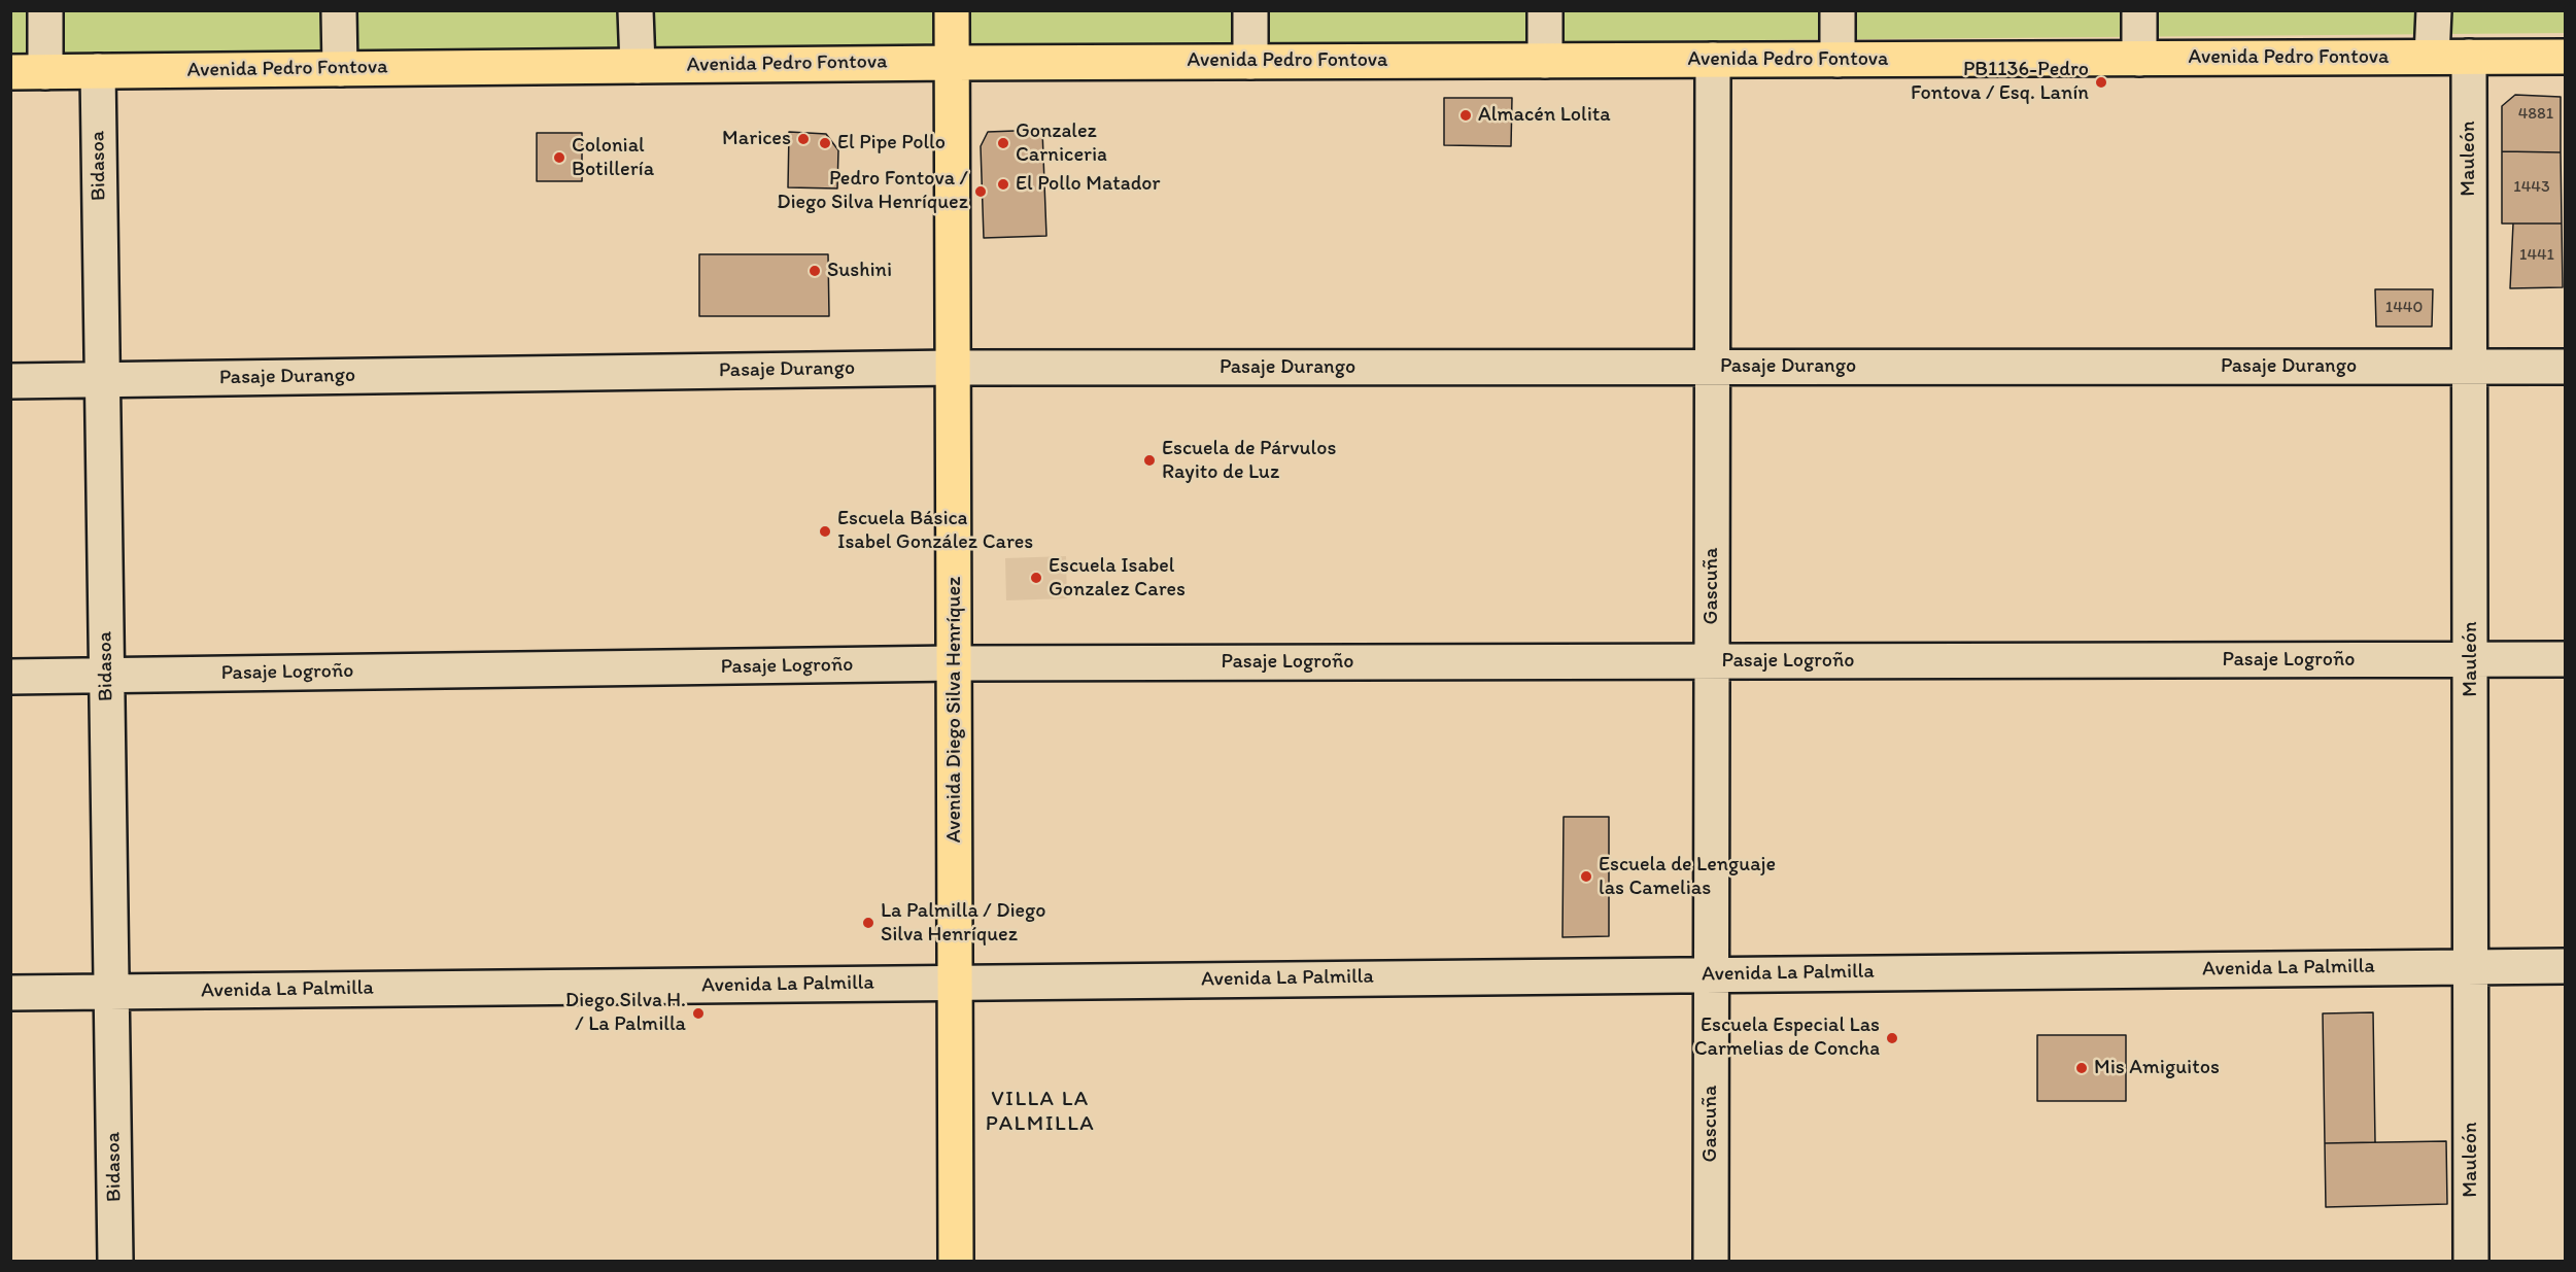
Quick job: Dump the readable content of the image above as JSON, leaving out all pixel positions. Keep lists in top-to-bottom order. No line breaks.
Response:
{"streets":{"main road":["Avenida Pedro Fontova","Avenida Diego Silva Henríquez"],"street":["Mauleón","Bidasoa","Pasaje Durango","Gascuña","Pasaje Logroño","Avenida La Palmilla"]},"crossings":[["Avenida Pedro Fontova","Mauleón"],["Avenida Pedro Fontova","Bidasoa"],["Avenida Pedro Fontova","Gascuña"],["Avenida Pedro Fontova","Avenida Diego Silva Henríquez"],["Mauleón","Pasaje Durango"],["Mauleón","Pasaje Logroño"],["Mauleón","Avenida La Palmilla"],["Bidasoa","Pasaje Durango"],["Bidasoa","Pasaje Logroño"],["Bidasoa","Avenida La Palmilla"],["Pasaje Durango","Gascuña"],["Pasaje Durango","Avenida Diego Silva Henríquez"],["Gascuña","Pasaje Logroño"],["Gascuña","Avenida La Palmilla"],["Pasaje Logroño","Avenida Diego Silva Henríquez"],["Avenida Diego Silva Henríquez","Avenida La Palmilla"]],"districts":["VILLA LA PALMILLA"],"places":["PB1136-Pedro Fontova / Esq. Lanín","Almacén Lolita","Marices","El Pipe Pollo","Gonzalez Carniceria","Colonial Botillería","El Pollo Matador","Pedro Fontova / Diego Silva Henríquez","Sushini","Escuela de Párvulos Rayito de Luz","Escuela Básica Isabel González Cares","Escuela Isabel Gonzalez Cares","Escuela de Lenguaje las Camelias","La Palmilla / Diego Silva Henríquez","Diego Silva H. / La Palmilla","Escuela Especial Las Carmelias de Concha","Mis Amiguitos"],"house_numbers":["4881","1443","1441","1440"]}
